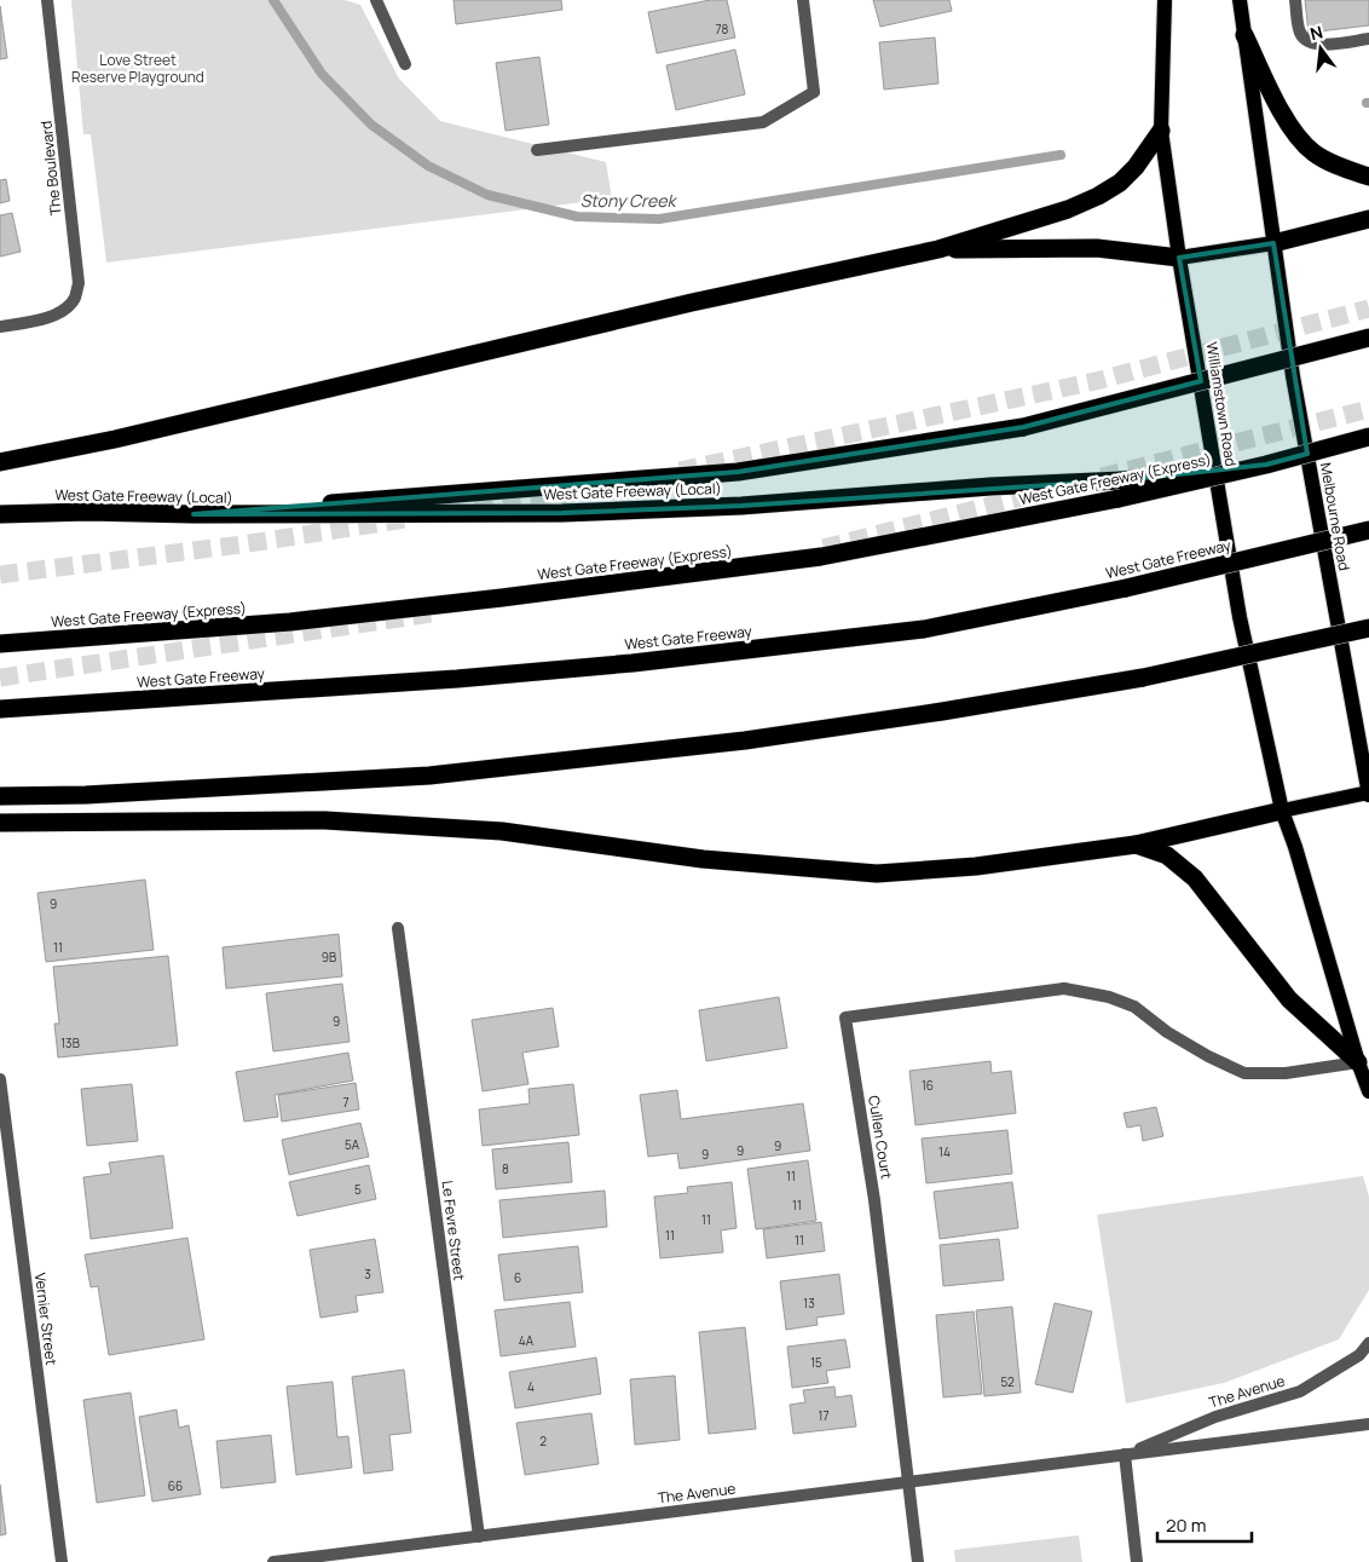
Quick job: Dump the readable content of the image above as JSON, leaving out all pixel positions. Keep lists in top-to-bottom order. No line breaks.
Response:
{"streets":{"highway":["West Gate Freeway (Express)","West Gate Freeway (Local)","West Gate Freeway"],"main road":["Williamstown Road","Melbourne Road"],"street":["The Boulevard","Cullen Court","Le Fevre Street","Vernier Street","The Avenue"]},"crossings":[["West Gate Freeway (Express)","West Gate Freeway (Local)"],["Cullen Court","The Avenue"],["Le Fevre Street","The Avenue"]],"water":["Stony Creek"],"parks":["Love Street Reserve Playground"],"house_numbers":["78","9","11","9B","9","13B","16","7","5A","9","9","14","9","8","11","5","11","11","11","11","3","6","13","4A","15","52","4","17","2","66"],"scale_bar":"20 m","north":"top"}
